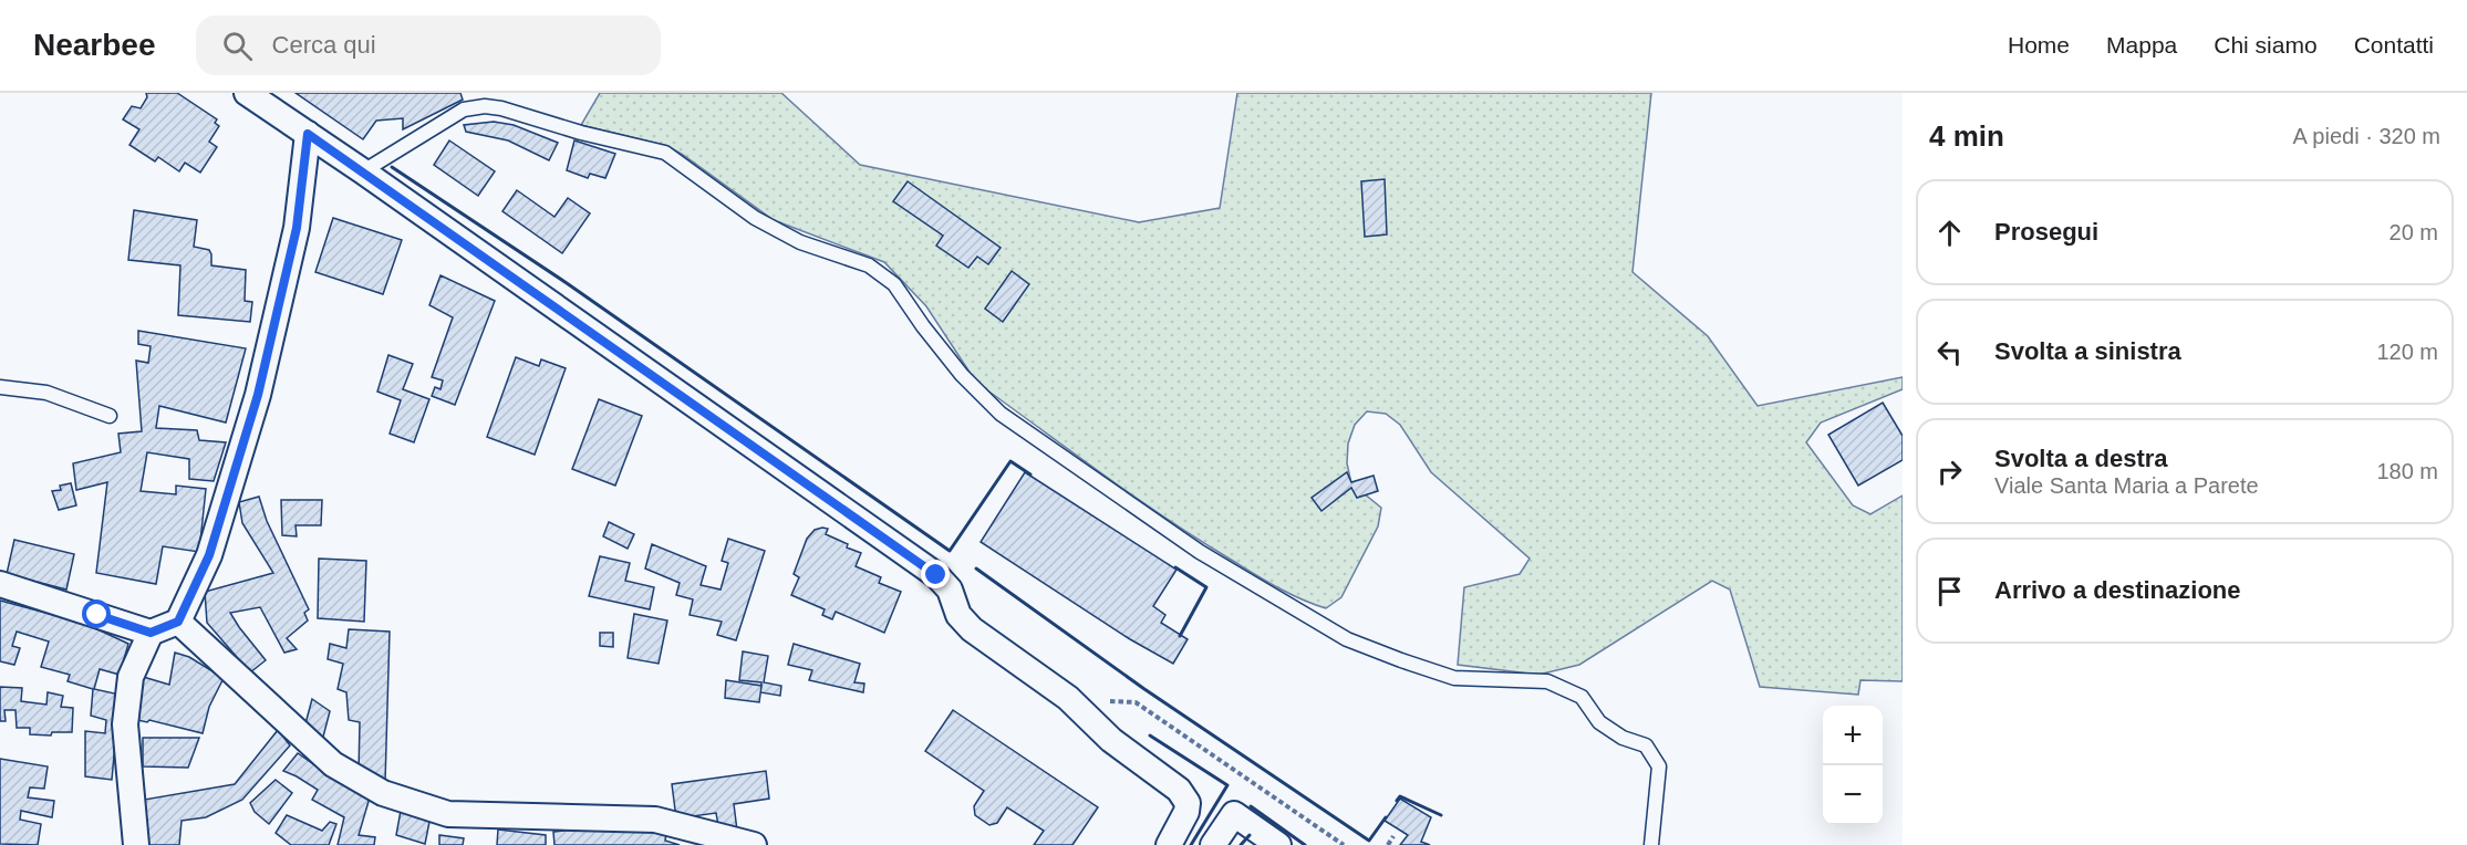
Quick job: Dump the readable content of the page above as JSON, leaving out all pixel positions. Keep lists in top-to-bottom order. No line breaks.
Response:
{"page":{"header":"Nearbee","search":"Cerca qui","nav":["Home","Mappa","Chi siamo","Contatti"],"heading":["4 min","A piedi · 320 m"],"list":[["Prosegui","20 m"],["Svolta a sinistra","120 m"],["Svolta a destra","Viale Santa Maria a Parete","180 m"],"Arrivo a destinazione"],"map_buttons":["+","−"]}}
